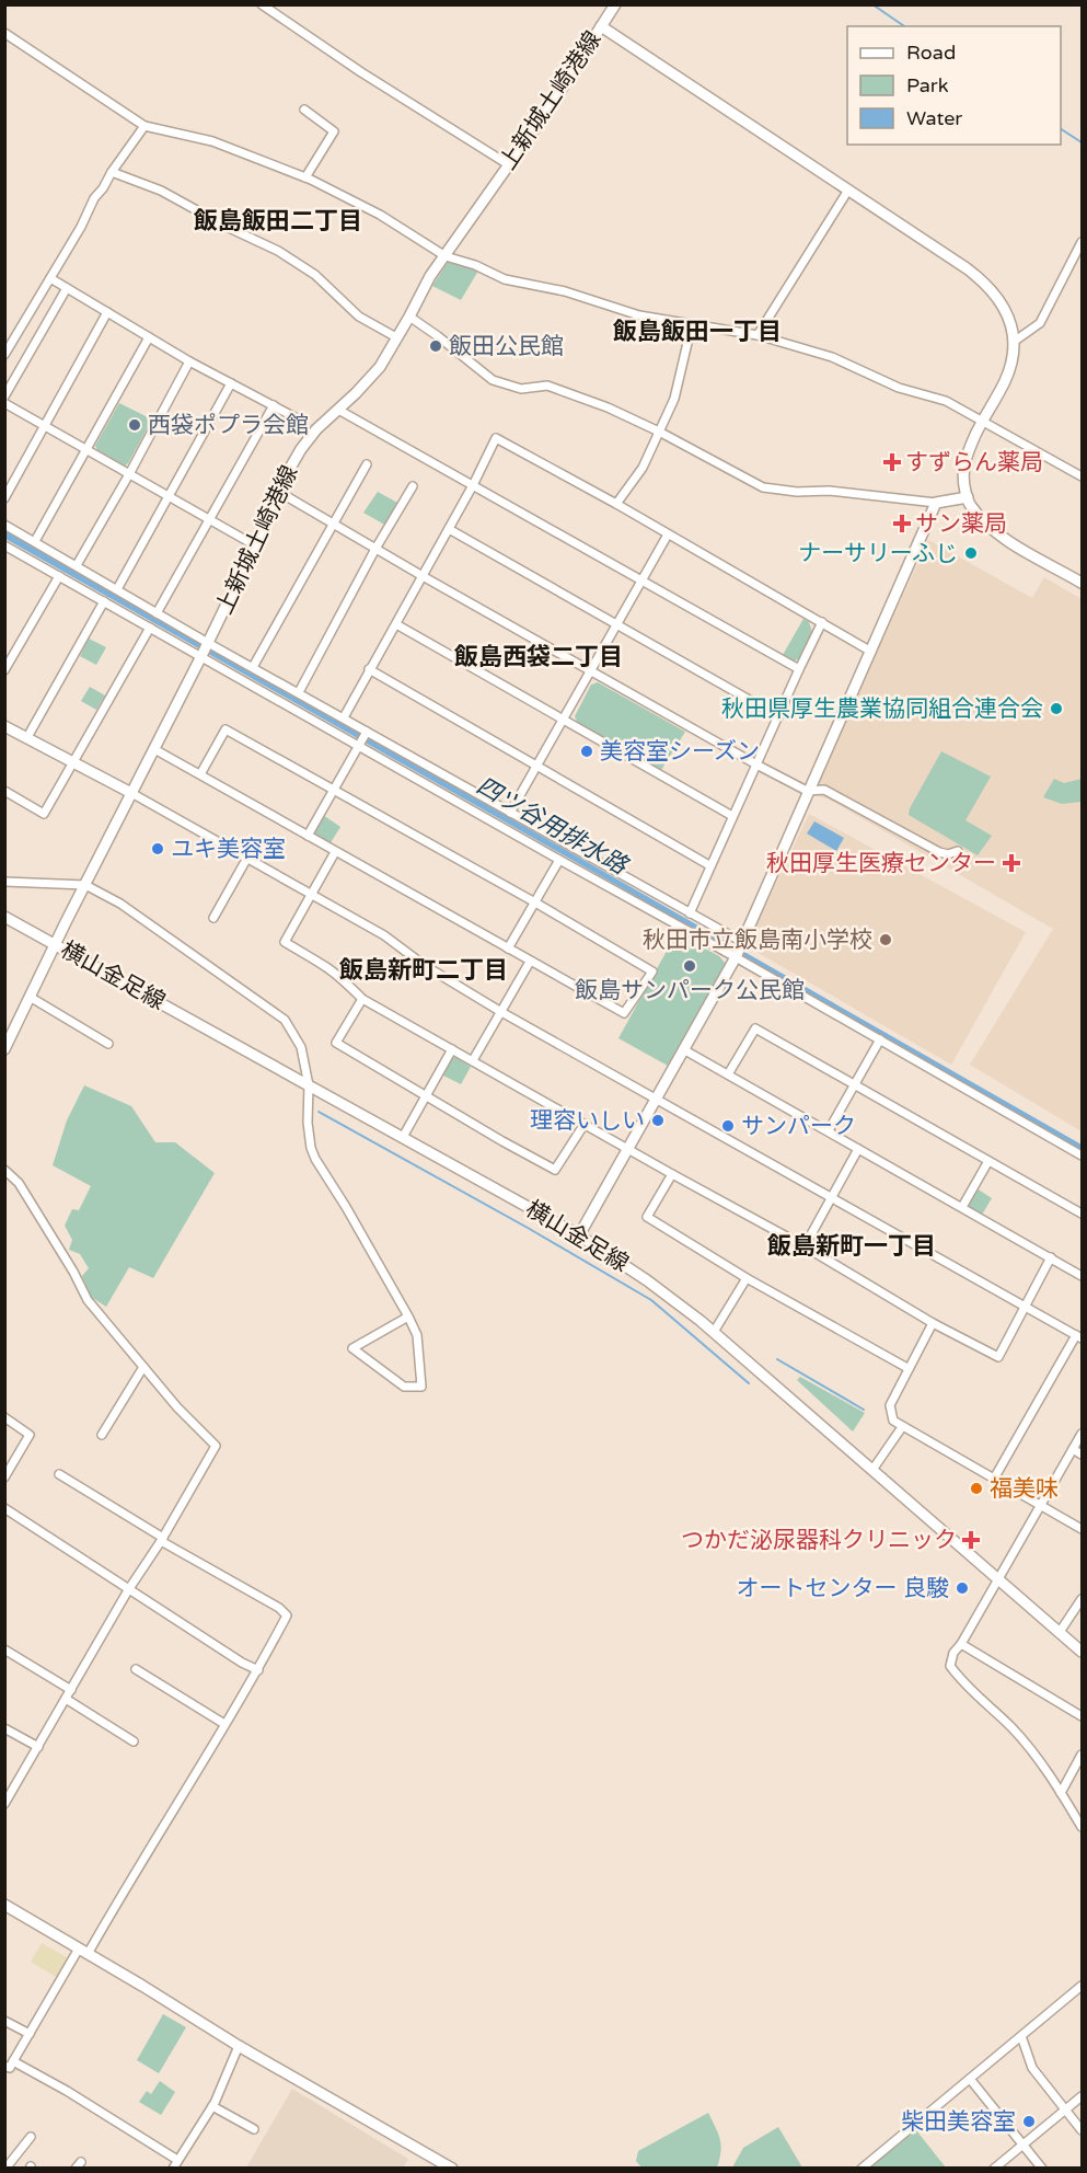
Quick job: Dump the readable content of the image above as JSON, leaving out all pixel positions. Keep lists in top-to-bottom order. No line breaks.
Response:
{"streets":{"street":["上新城土崎港線","横山金足線"]},"crossings":[["上新城土崎港線","横山金足線"]],"districts":["飯島飯田二丁目","飯島飯田一丁目","飯島西袋二丁目","飯島新町二丁目","飯島新町一丁目"],"water":["四ツ谷用排水路"],"places":{"other":["飯田公民館","西袋ポプラ会館","ナーサリーふじ","秋田県厚生農業協同組合連合会","美容室シーズン","ユキ美容室","秋田市立飯島南小学校","飯島サンパーク公民館","理容いしい","サンパーク","福美味","オートセンター 良駿","柴田美容室"],"health":["すずらん薬局","サン薬局","秋田厚生医療センター","つかだ泌尿器科クリニック"]},"legend":["Road","Park","Water"]}
